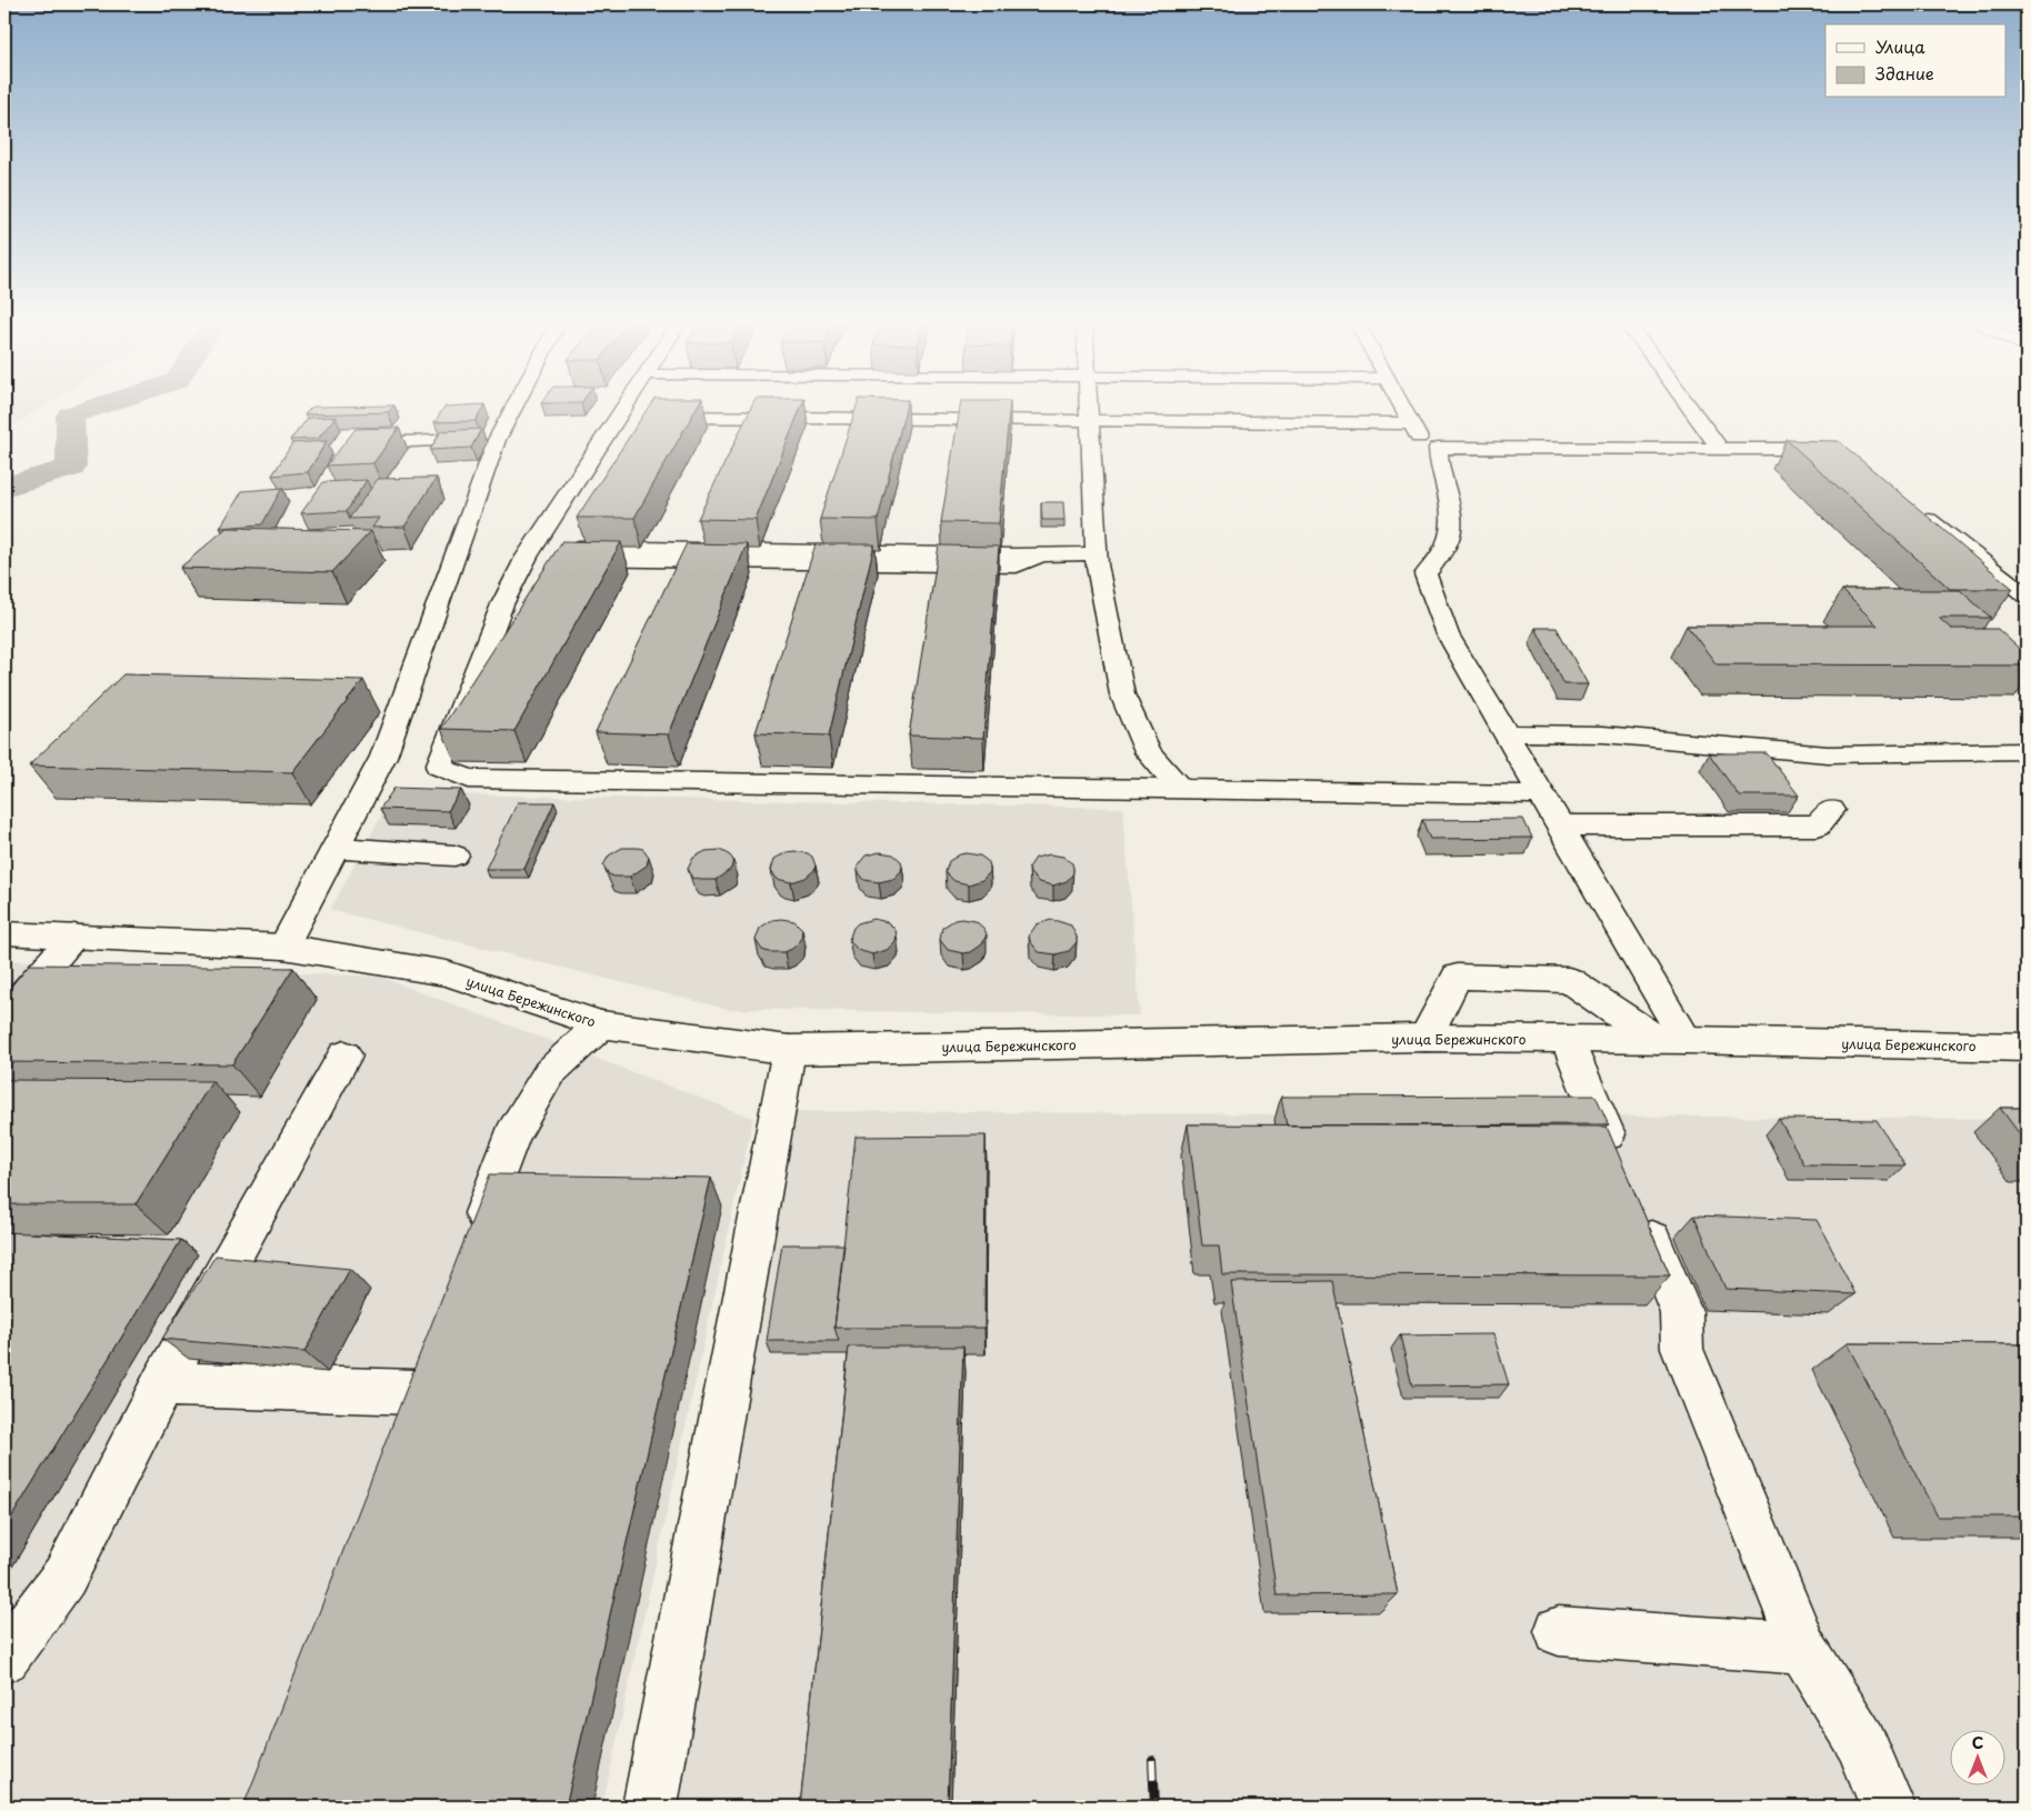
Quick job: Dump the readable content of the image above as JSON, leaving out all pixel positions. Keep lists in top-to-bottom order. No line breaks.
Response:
{"streets":{"main road":["улица Бережинского"]},"legend":["Улица","Здание"],"north":"top"}
